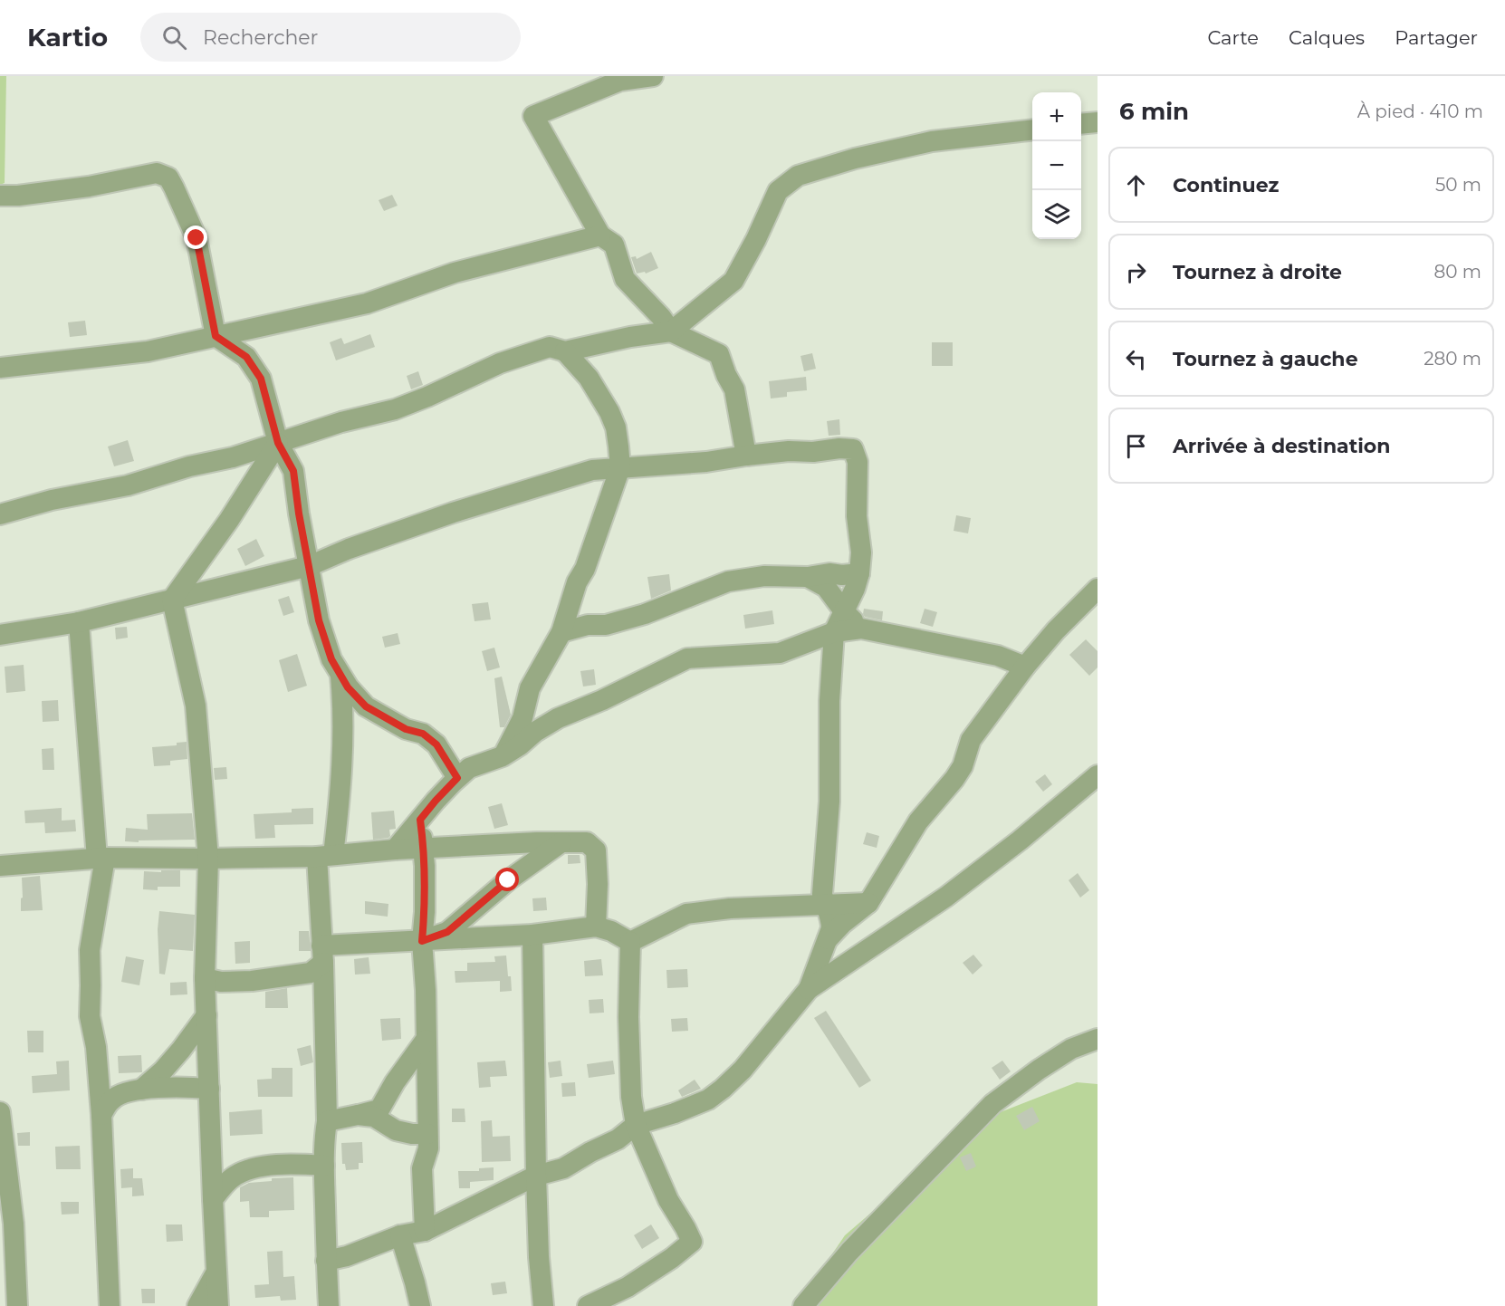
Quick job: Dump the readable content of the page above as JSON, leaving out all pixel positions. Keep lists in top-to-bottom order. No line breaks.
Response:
{"page":{"header":"Kartio","search":"Rechercher","nav":["Carte","Calques","Partager"],"heading":["6 min","À pied · 410 m"],"map_buttons":["+","−"],"list":[["Continuez","50 m"],["Tournez à droite","80 m"],["Tournez à gauche","280 m"],"Arrivée à destination"]}}
